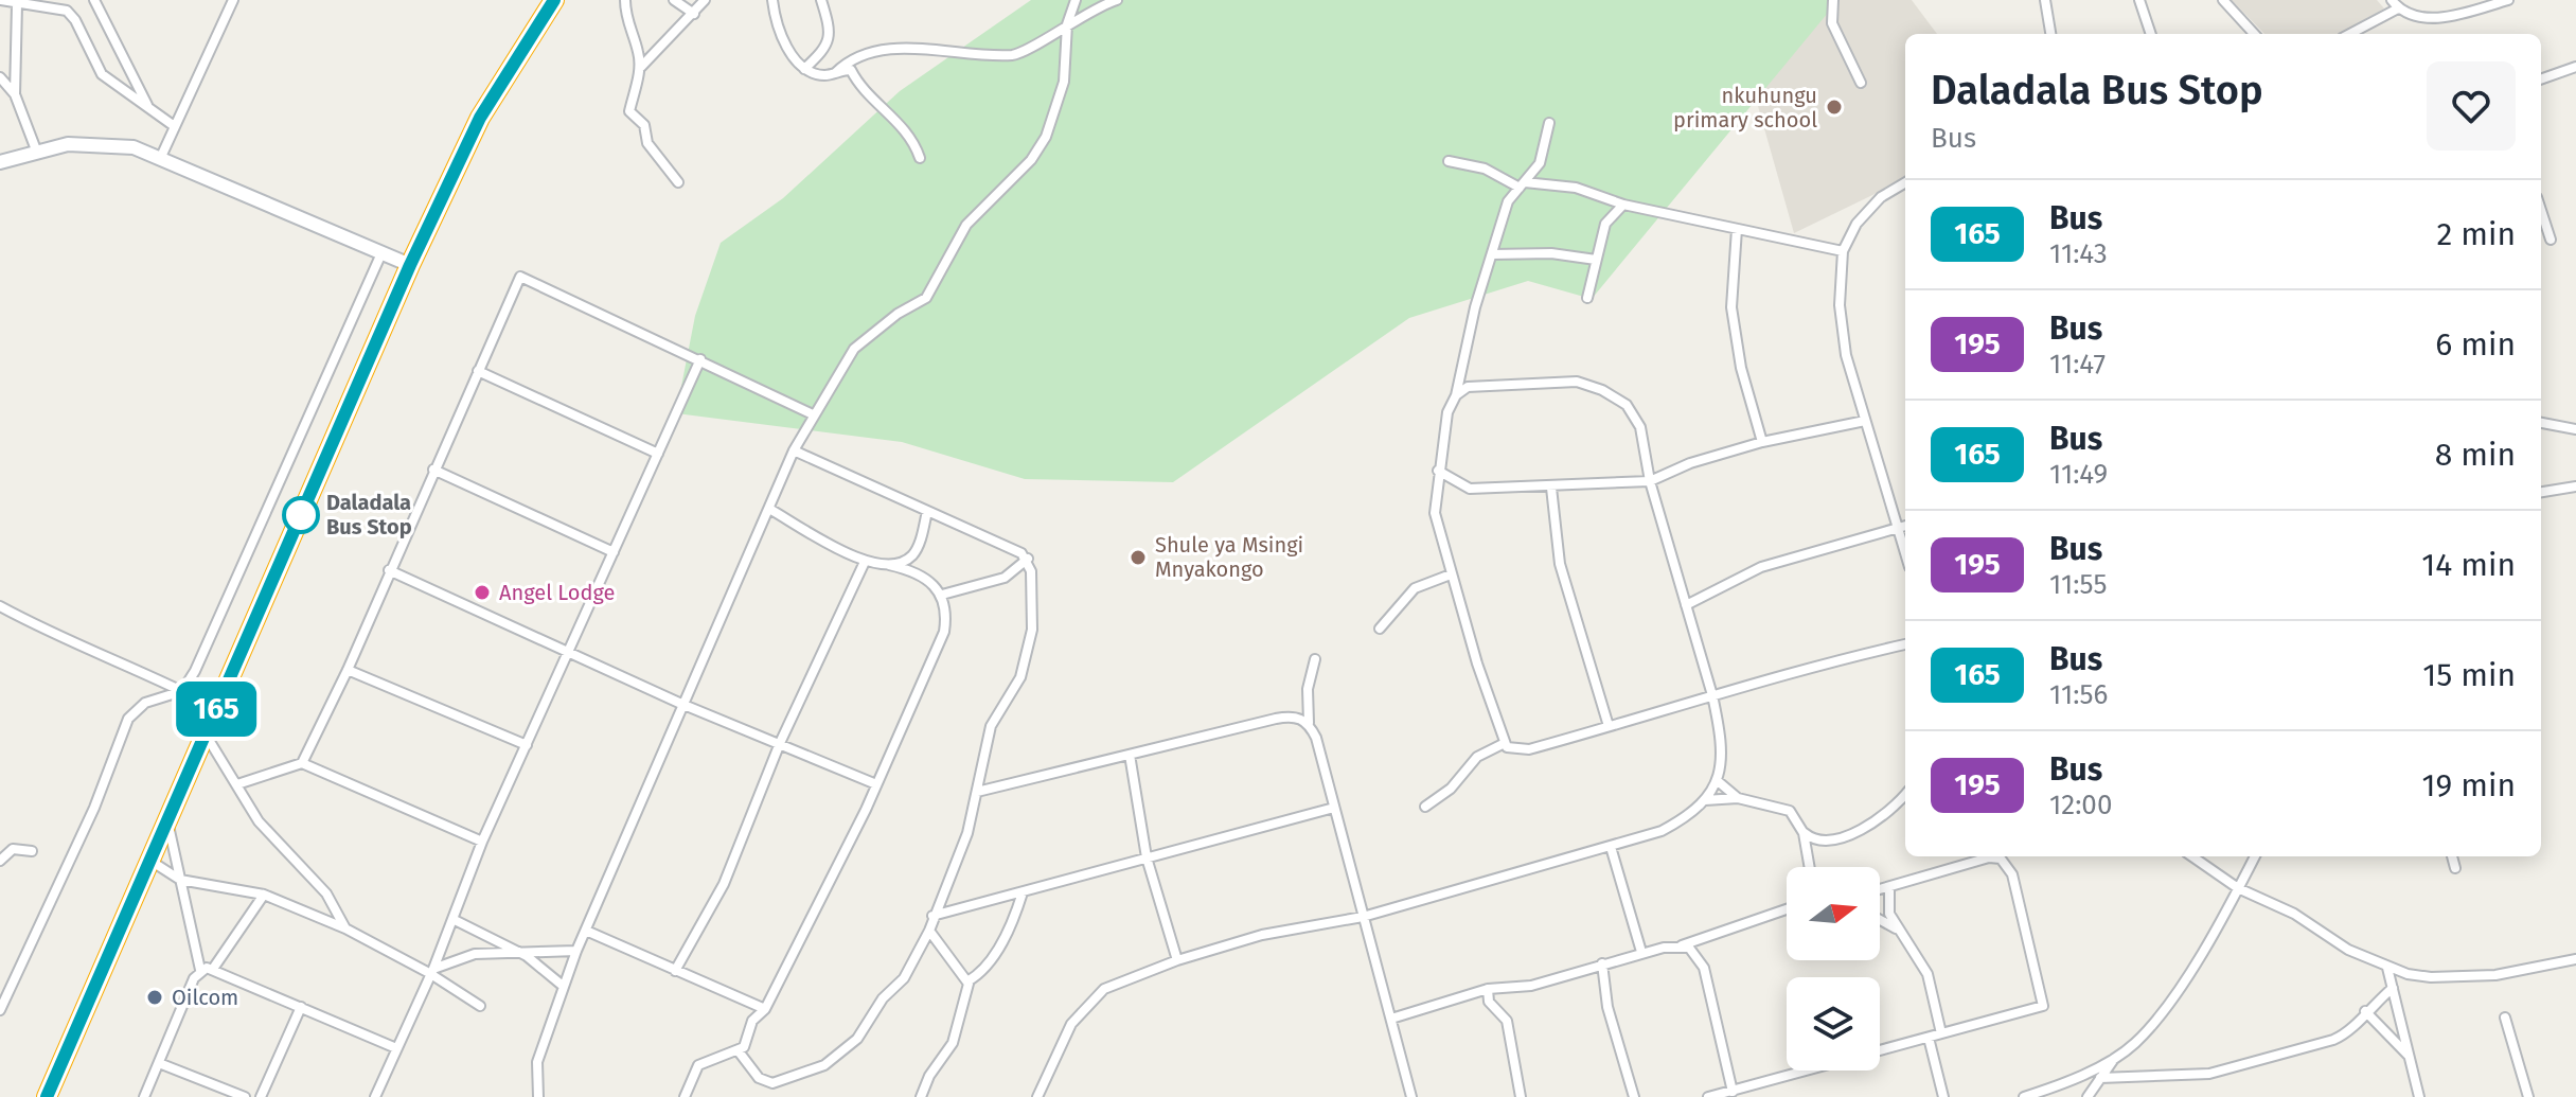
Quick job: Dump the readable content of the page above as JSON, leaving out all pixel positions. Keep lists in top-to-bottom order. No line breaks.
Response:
{"places":["nkuhungu primary school","Daladala Bus Stop","Shule ya Msingi Mnyakongo","Angel Lodge","Oilcom"],"lines":["bus line 165"],"north":"right","page":{"on_map":"165","heading":["Daladala Bus Stop","Bus"],"list":[{"mark":"165","name":"Bus","note":"11:43","value":"2 min"},{"mark":"195","name":"Bus","note":"11:47","value":"6 min"},{"mark":"165","name":"Bus","note":"11:49","value":"8 min"},{"mark":"195","name":"Bus","note":"11:55","value":"14 min"},{"mark":"165","name":"Bus","note":"11:56","value":"15 min"},{"mark":"195","name":"Bus","note":"12:00","value":"19 min"}]}}
